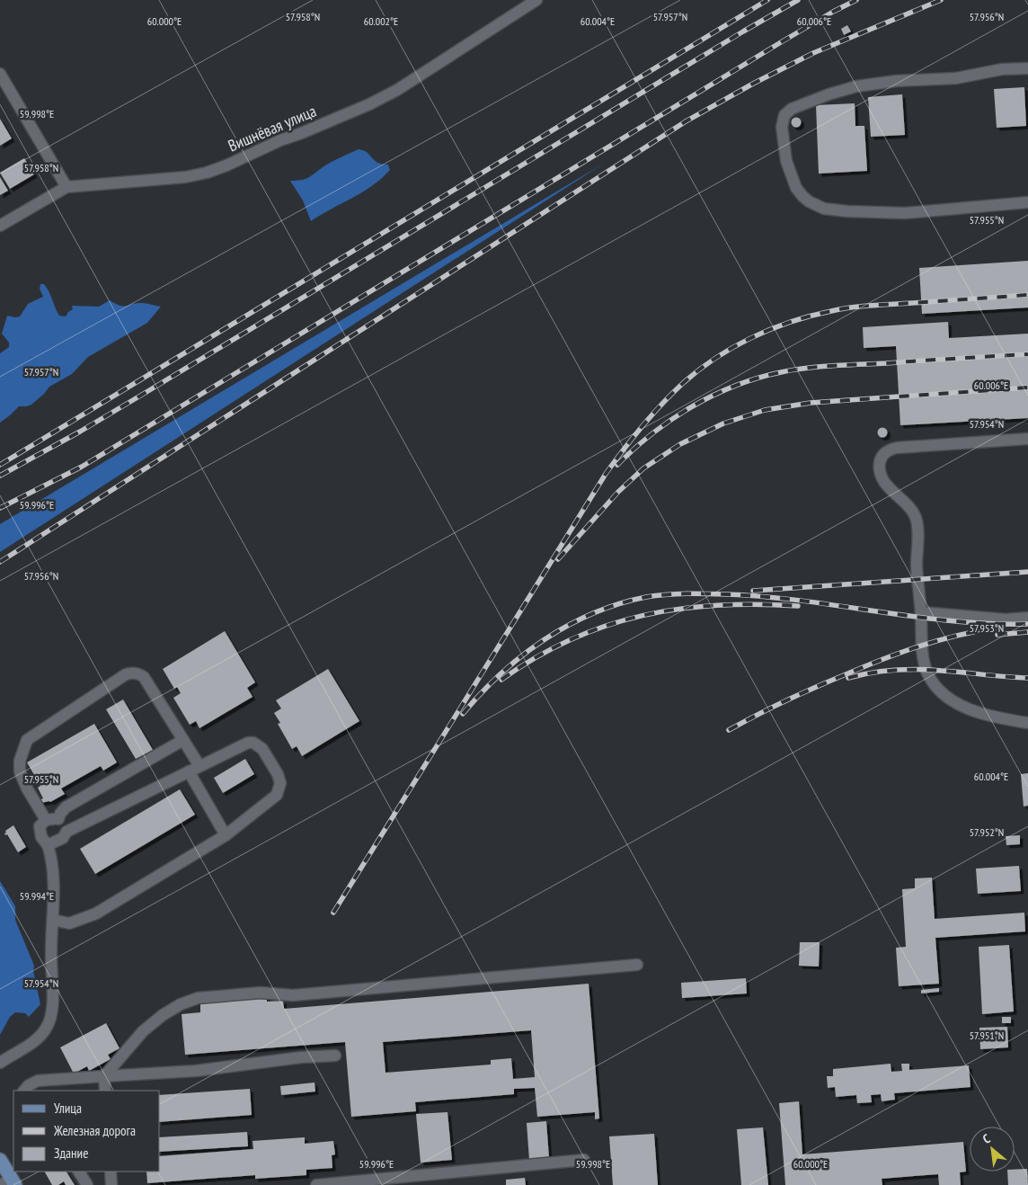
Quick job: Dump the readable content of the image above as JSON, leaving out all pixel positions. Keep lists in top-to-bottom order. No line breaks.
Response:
{"streets":{"street":["Вишнёвая улица"]},"legend":["Улица","Железная дорога","Здание"],"north":"top left","coordinates":["57.956°N","57.957°N","57.958°N","60.000°E","60.002°E","60.004°E","60.006°E","59.998°E","57.955°N","57.954°N","59.996°E","57.953°N","57.952°N","59.994°E","57.951°N"]}
